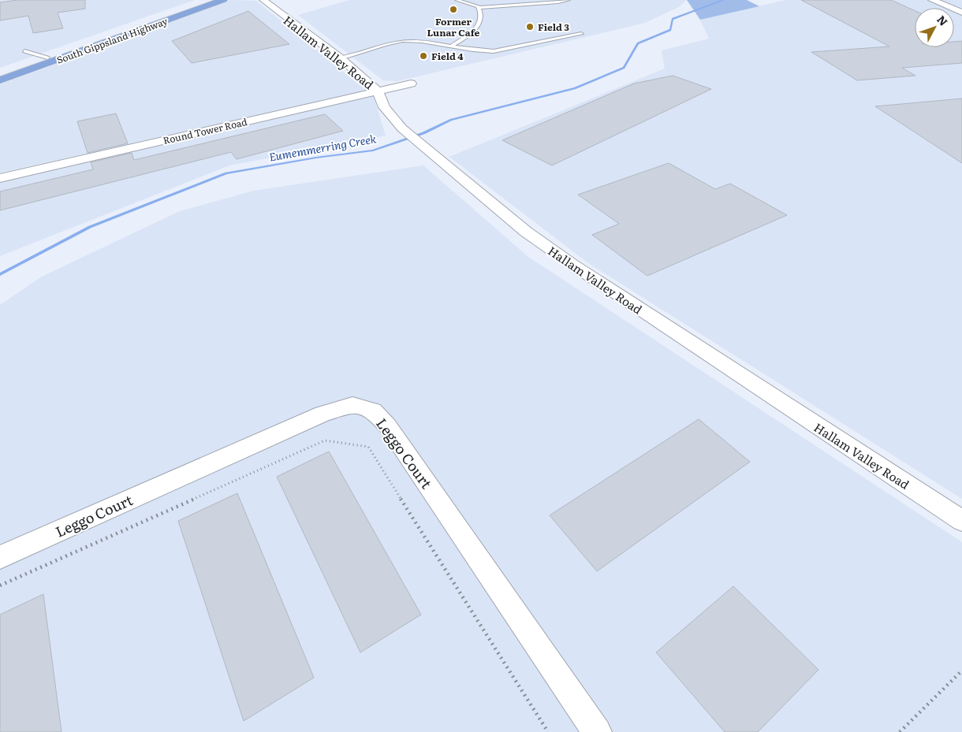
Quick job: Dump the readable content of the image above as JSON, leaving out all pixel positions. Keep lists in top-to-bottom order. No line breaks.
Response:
{"streets":{"highway":["South Gippsland Highway"],"street":["Hallam Valley Road","Round Tower Road","Leggo Court"]},"crossings":[["Hallam Valley Road","Round Tower Road"]],"water":["Eumemmerring Creek"],"places":["Former Lunar Cafe","Field 3","Field 4"],"north":"top right"}
